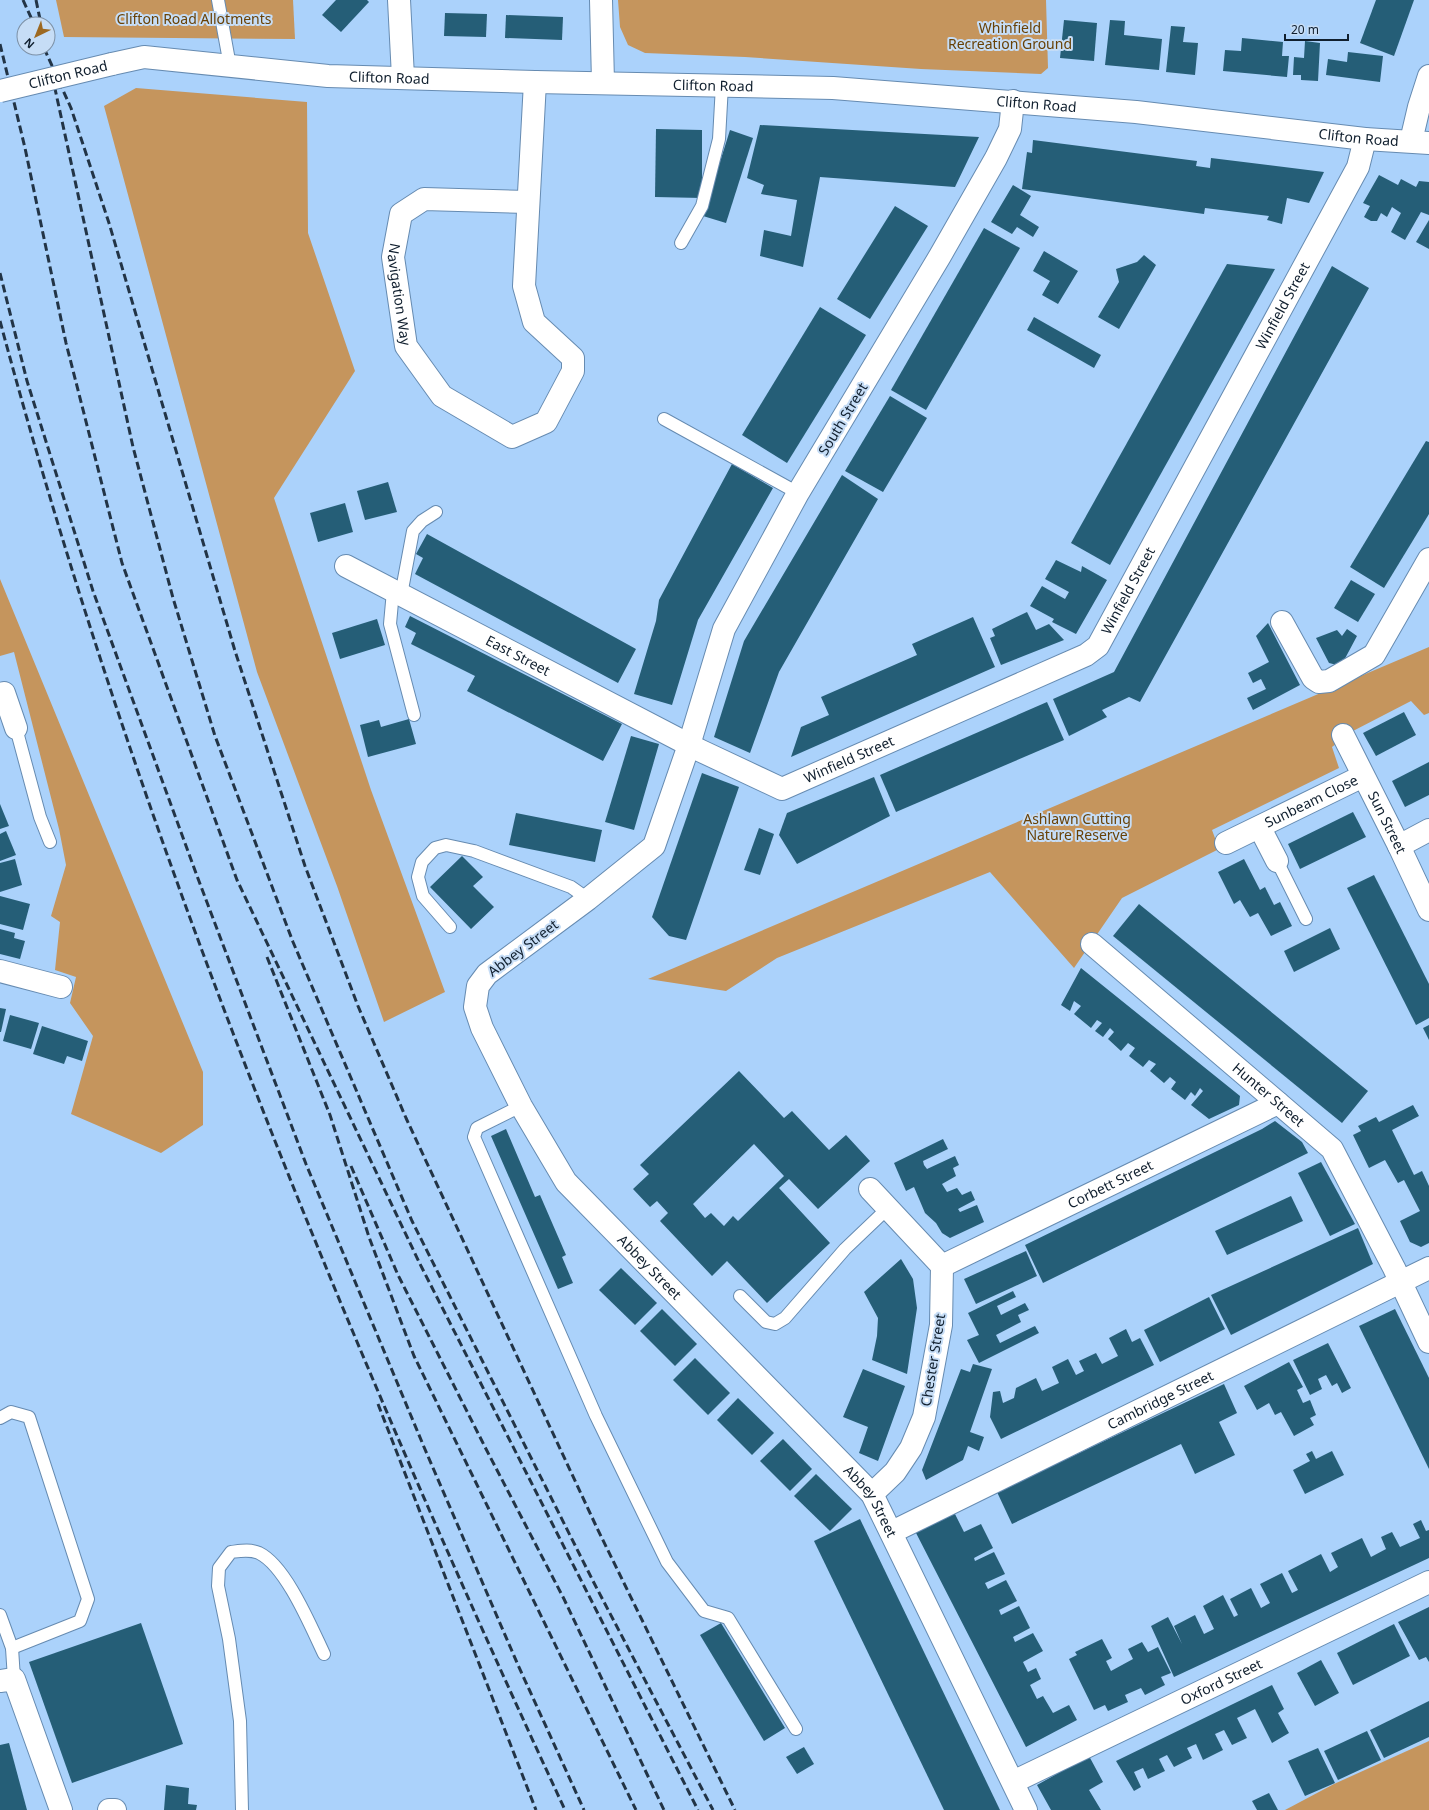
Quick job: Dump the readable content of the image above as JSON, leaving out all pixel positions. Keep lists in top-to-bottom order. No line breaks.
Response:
{"streets":{"street":["Clifton Road","Navigation Way","Winfield Street","South Street","East Street","Sunbeam Close","Sun Street","Abbey Street","Hunter Street","Corbett Street","Chester Street","Cambridge Street","Oxford Street"]},"crossings":[["Clifton Road","Navigation Way"],["Clifton Road","Winfield Street"],["Clifton Road","South Street"],["Winfield Street","South Street"],["Winfield Street","East Street"],["Winfield Street","Abbey Street"],["South Street","East Street"],["South Street","Abbey Street"],["East Street","Abbey Street"],["Sunbeam Close","Sun Street"],["Abbey Street","Chester Street"],["Abbey Street","Cambridge Street"],["Abbey Street","Oxford Street"],["Hunter Street","Corbett Street"],["Hunter Street","Cambridge Street"],["Corbett Street","Chester Street"]],"parks":["Clifton Road Allotments","Whinfield Recreation Ground","Ashlawn Cutting Nature Reserve"],"scale_bar":"20 m","north":"bottom left"}
